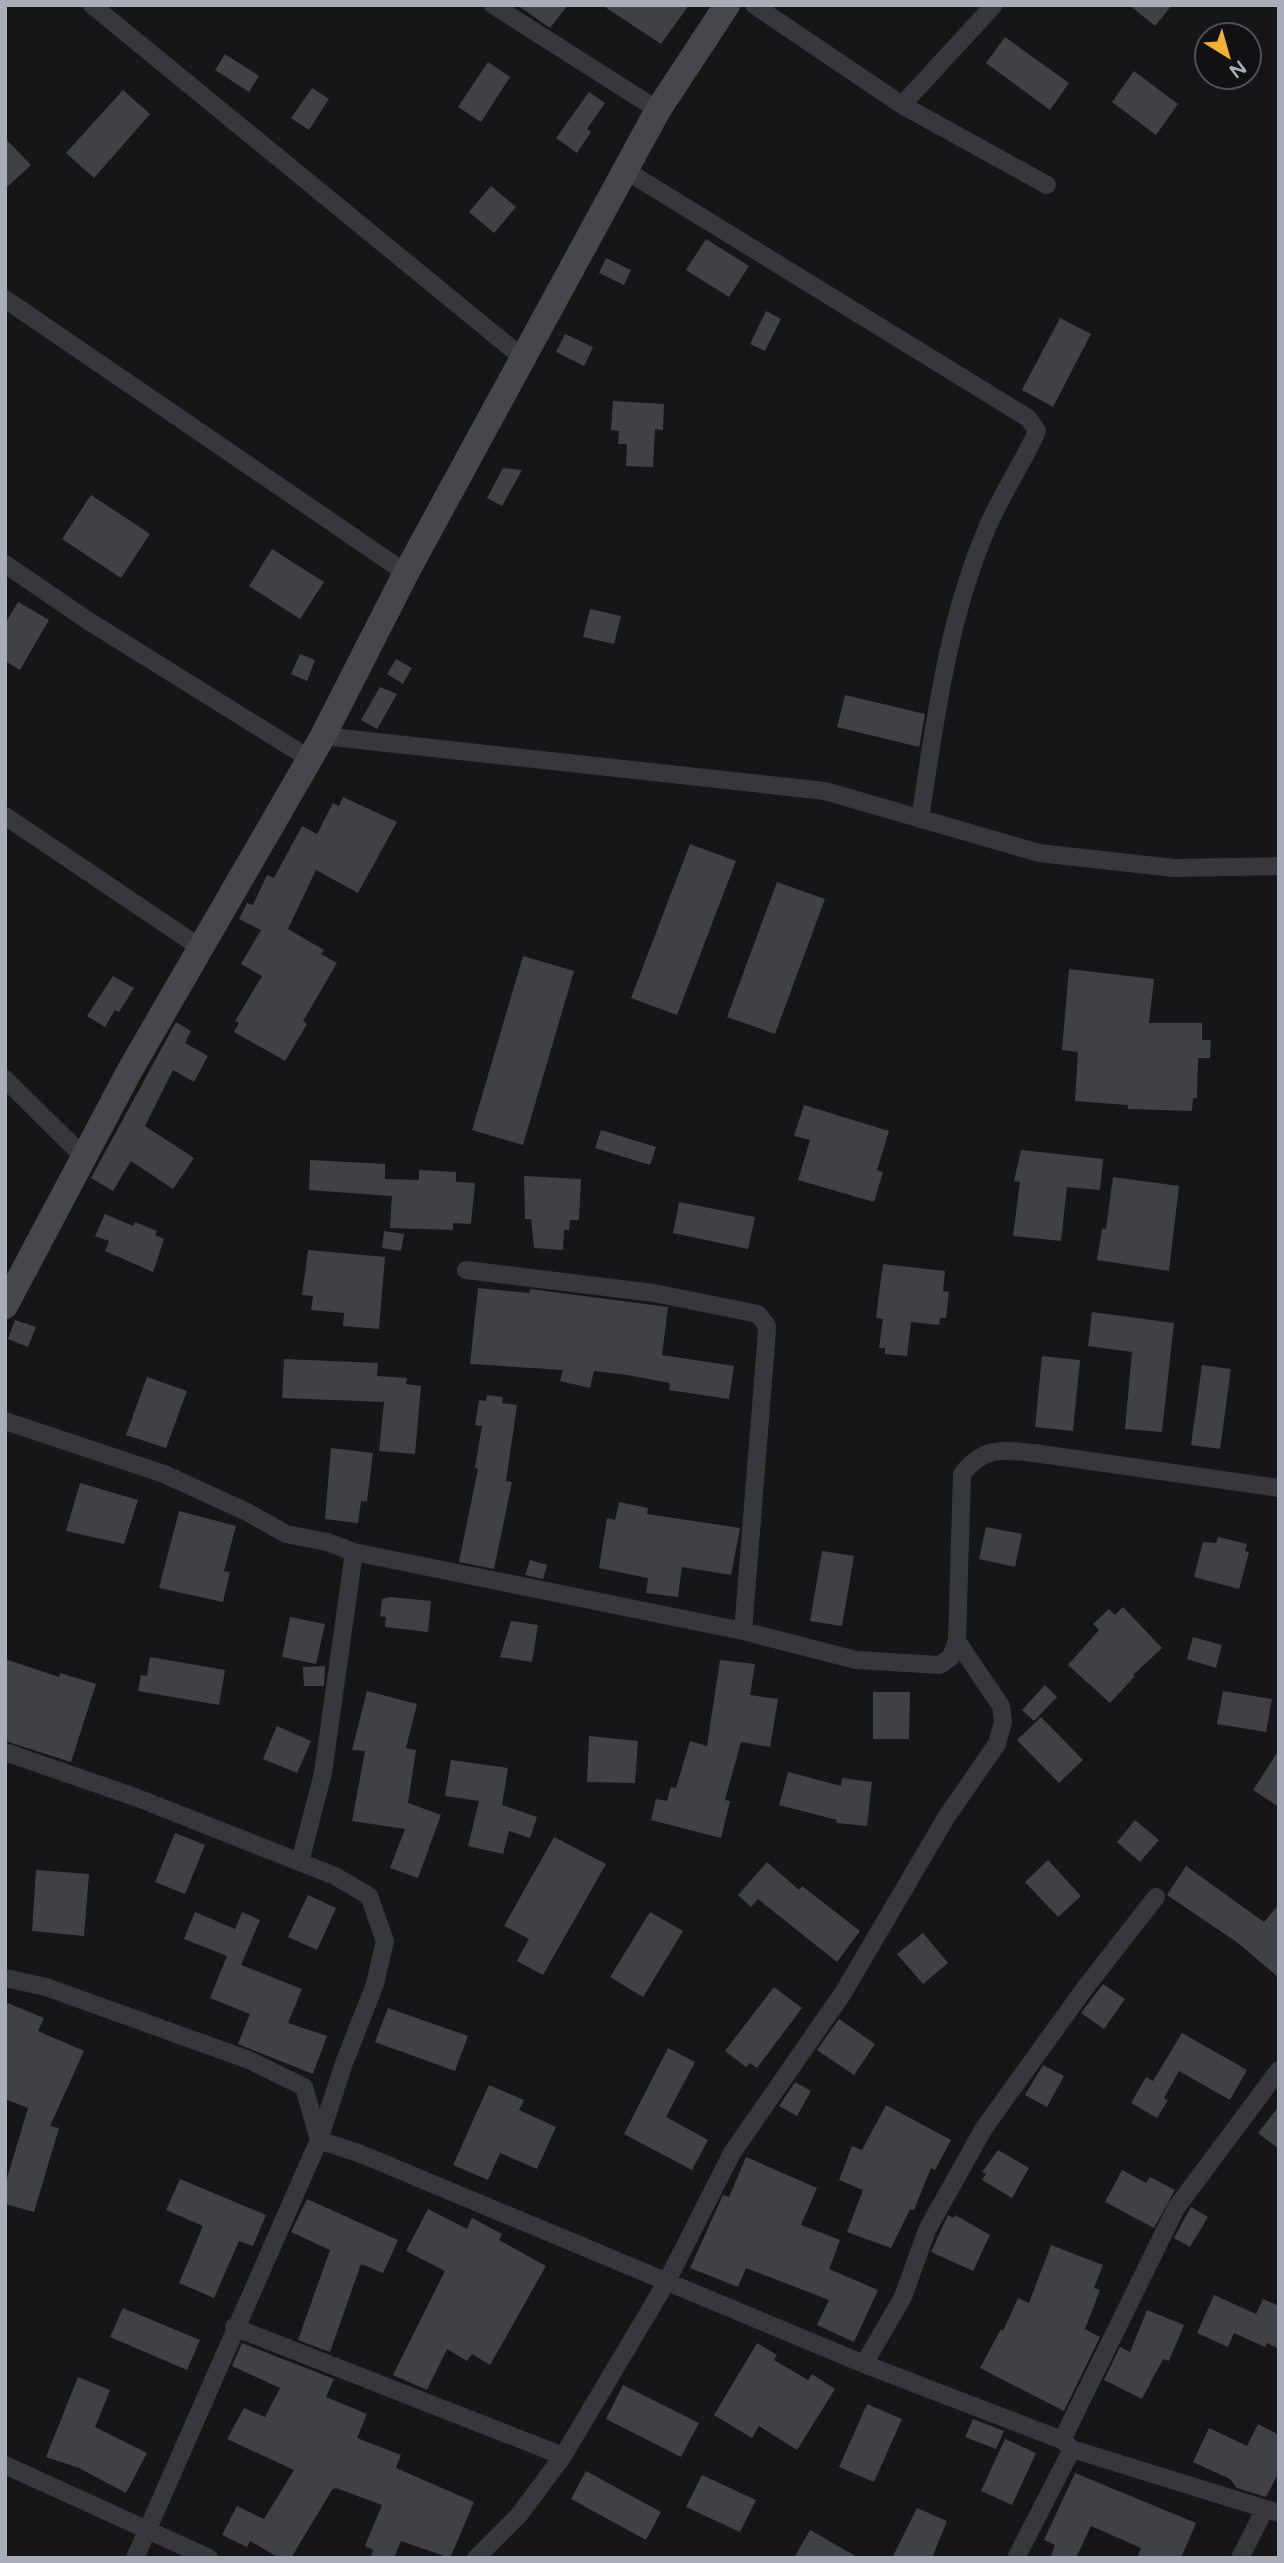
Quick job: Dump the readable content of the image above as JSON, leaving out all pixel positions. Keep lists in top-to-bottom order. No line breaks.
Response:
{"north":"bottom right"}
